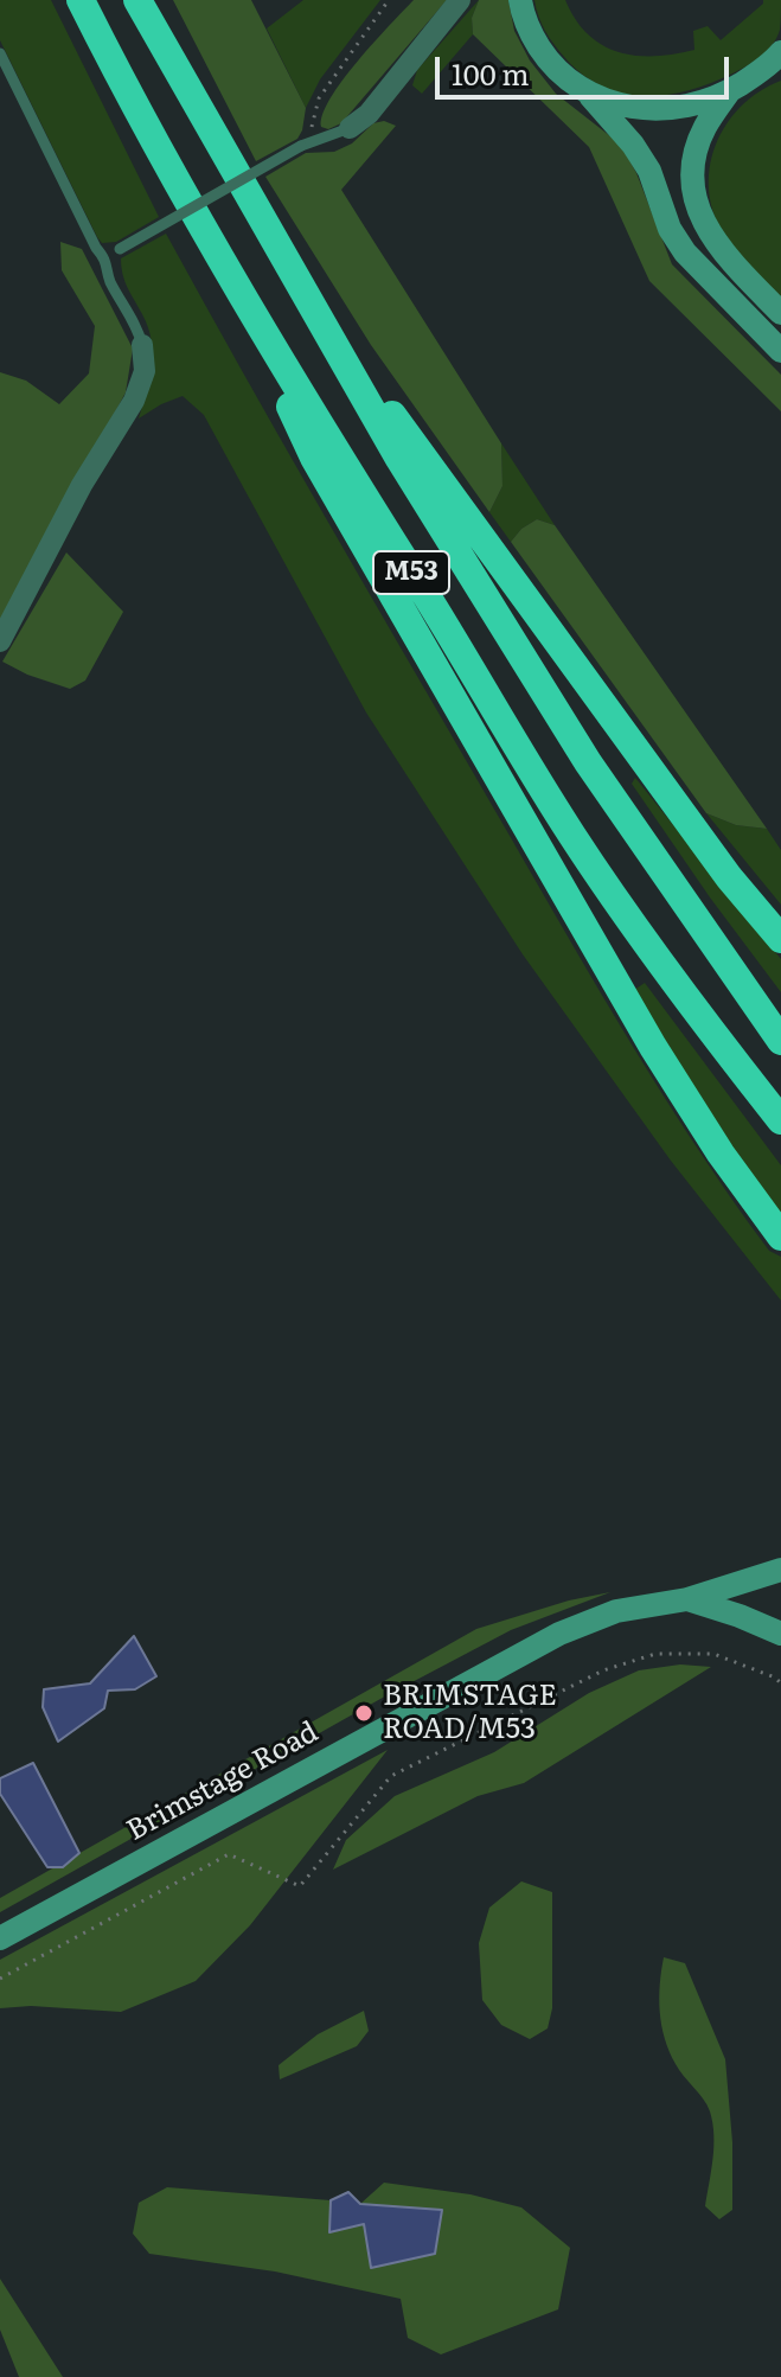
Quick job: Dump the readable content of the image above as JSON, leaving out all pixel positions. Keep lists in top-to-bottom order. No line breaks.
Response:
{"streets":{"highway":["M53"],"main road":["Brimstage Road"]},"places":["BRIMSTAGE ROAD/M53"],"scale_bar":"100 m"}
